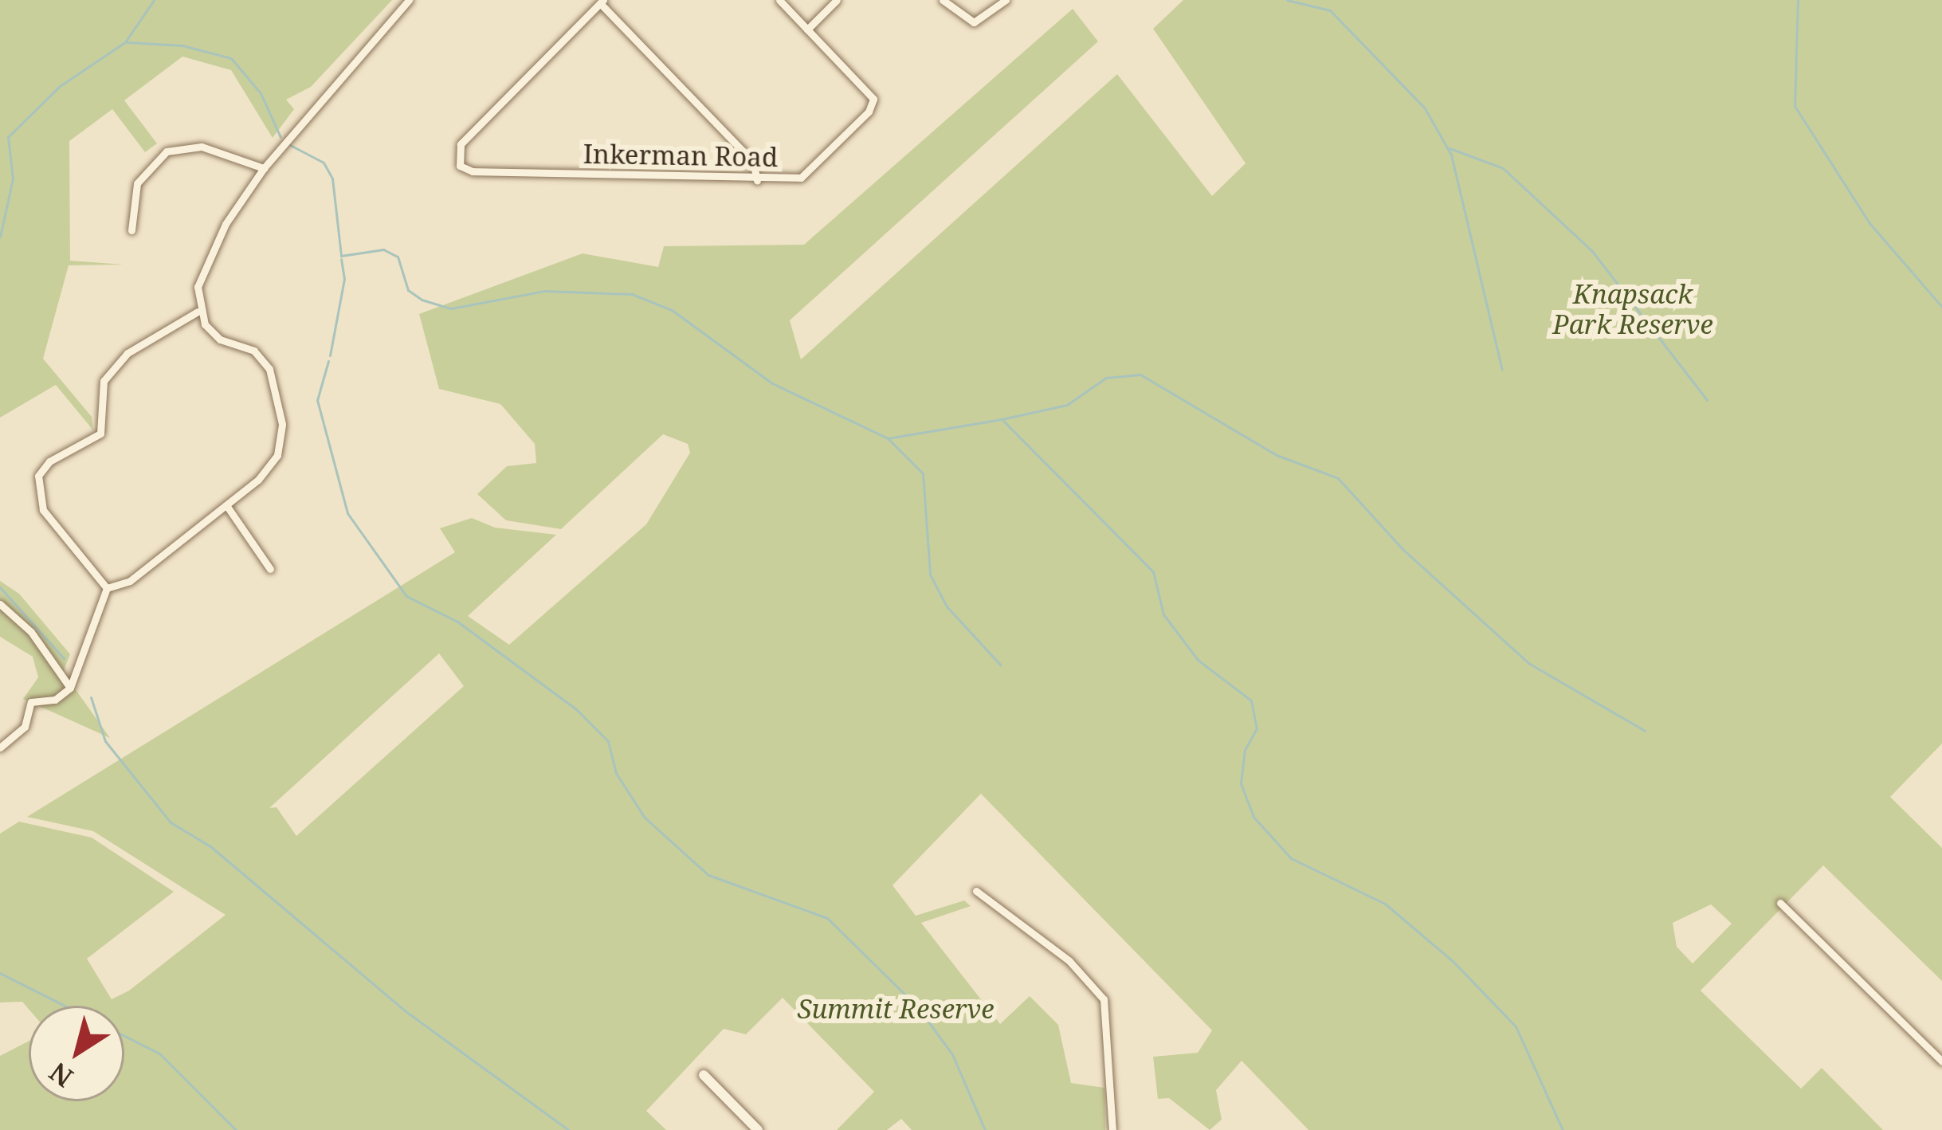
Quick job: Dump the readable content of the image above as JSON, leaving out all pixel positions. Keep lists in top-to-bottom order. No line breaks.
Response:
{"streets":{"street":["Inkerman Road"]},"parks":["Knapsack Park Reserve","Summit Reserve"],"north":"bottom left"}
